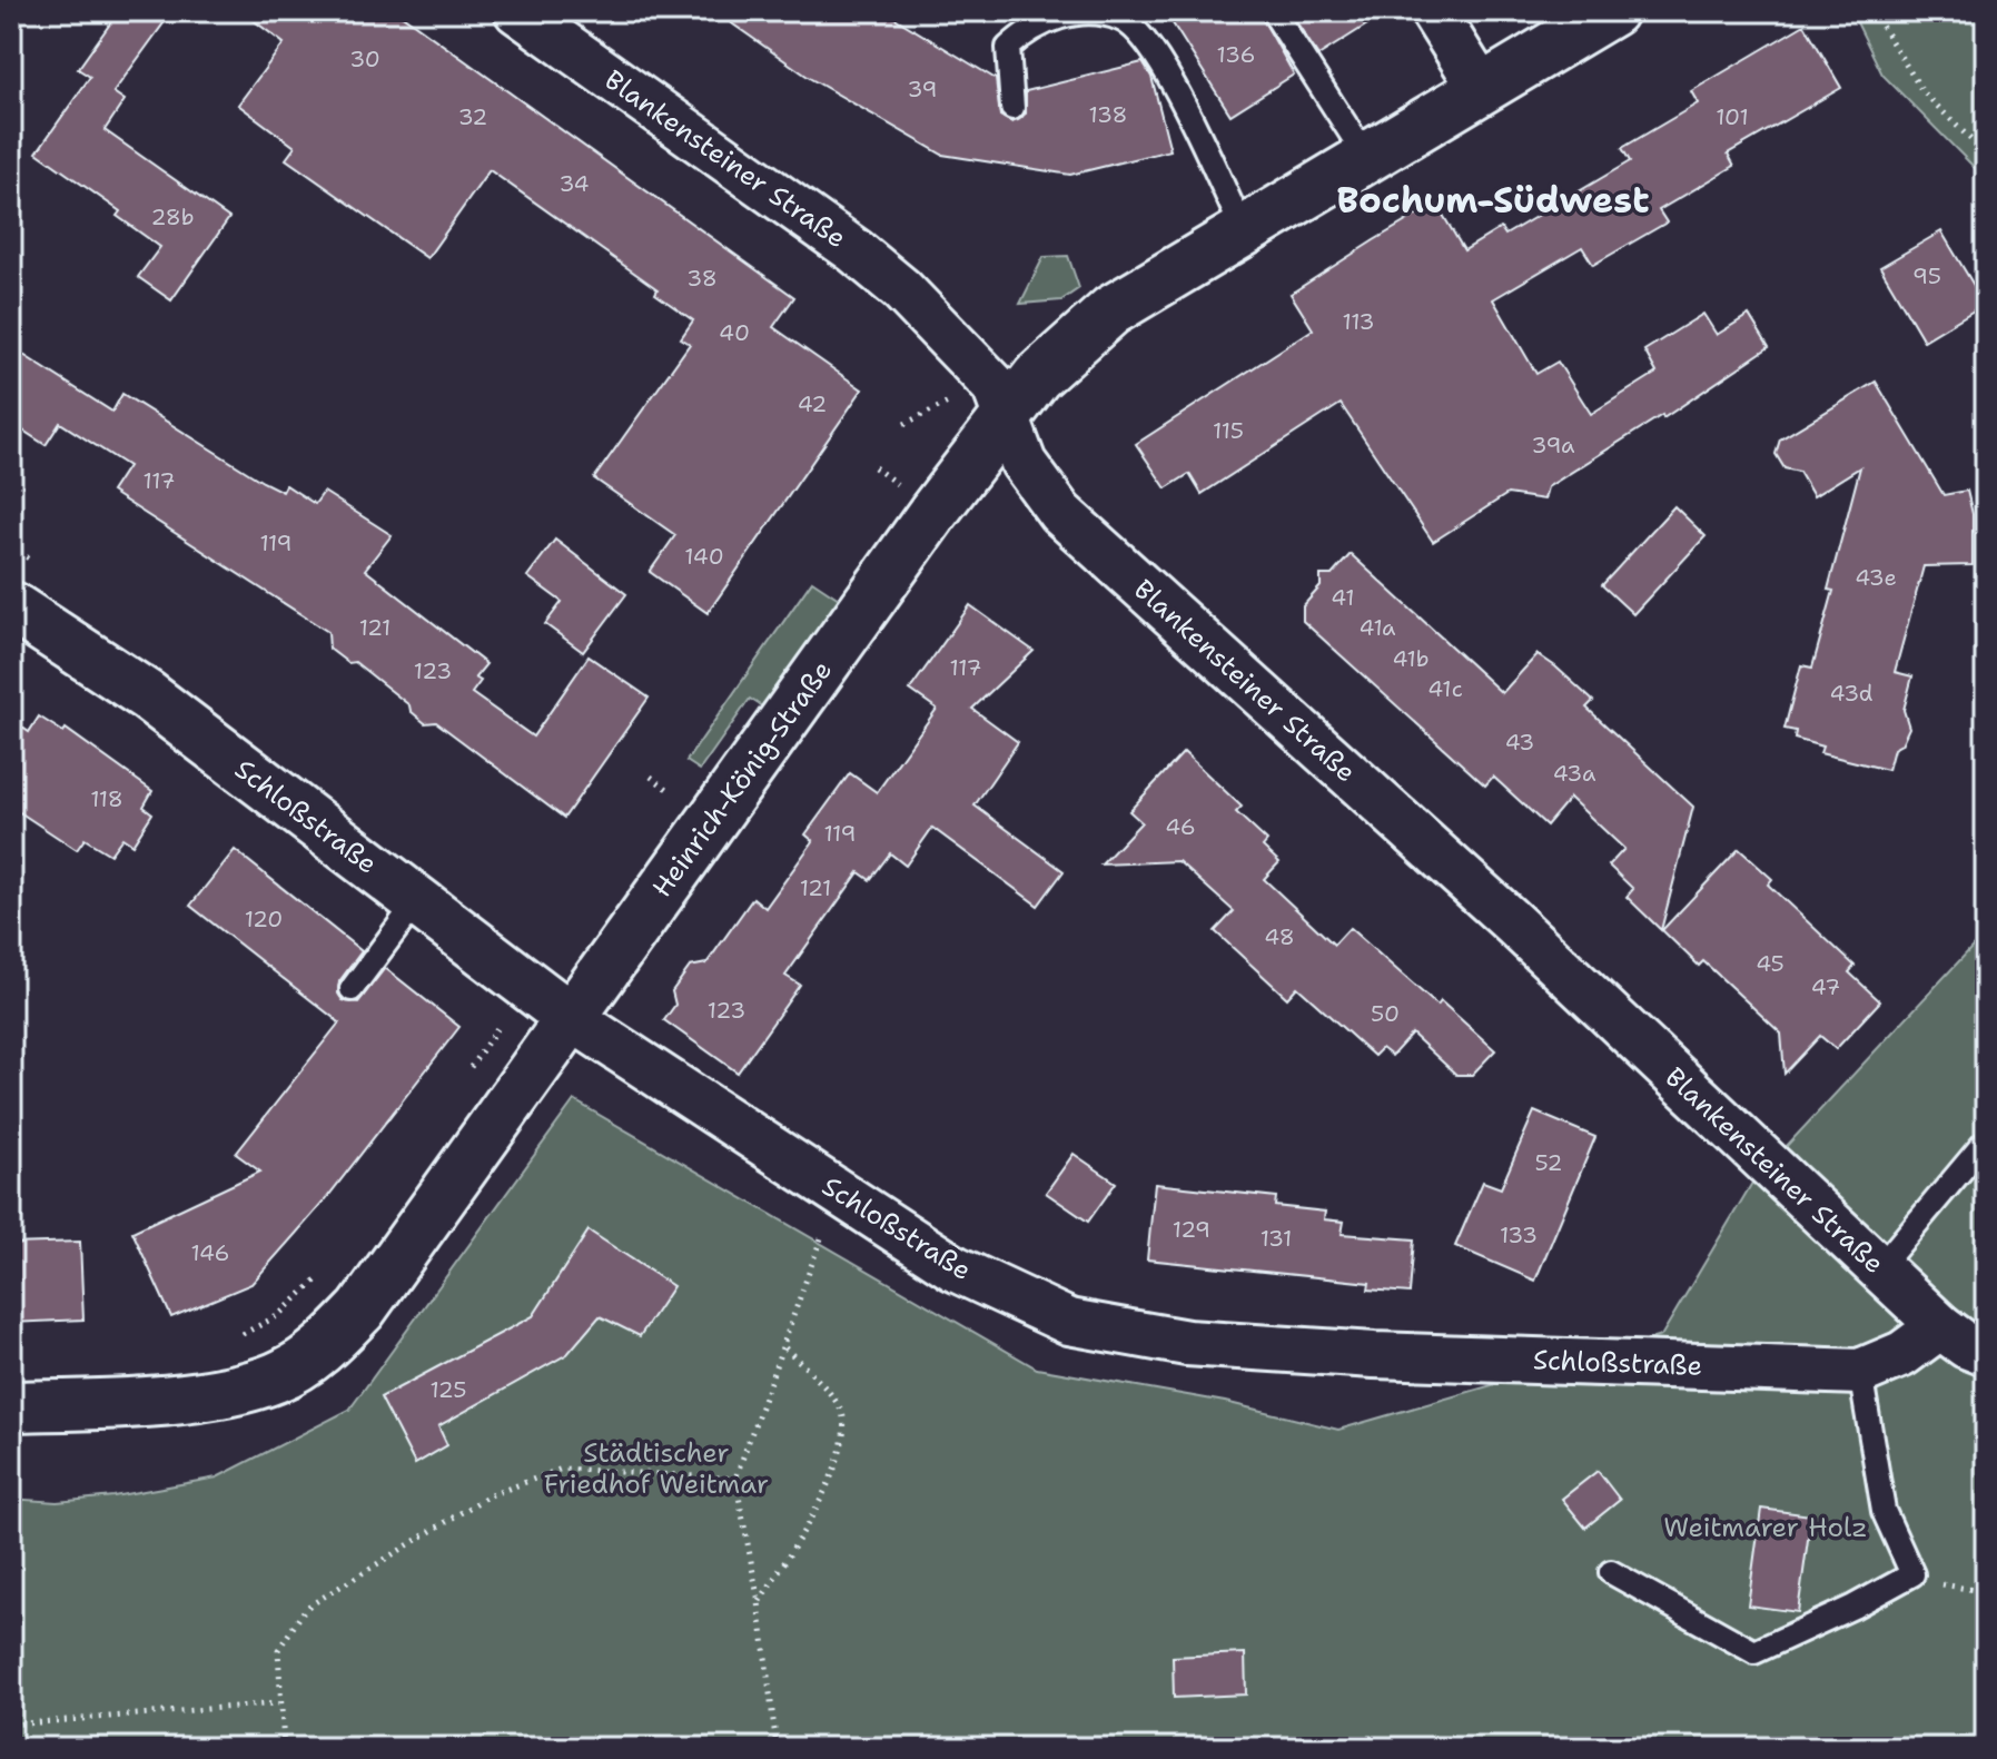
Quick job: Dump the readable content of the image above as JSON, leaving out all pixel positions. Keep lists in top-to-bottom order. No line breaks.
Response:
{"streets":{"main road":["Heinrich-König-Straße","Schloßstraße"],"street":["Blankensteiner Straße"]},"crossings":[["Blankensteiner Straße","Heinrich-König-Straße"],["Blankensteiner Straße","Schloßstraße"],["Heinrich-König-Straße","Schloßstraße"]],"districts":["Bochum-Südwest"],"parks":["Städtischer Friedhof Weitmar","Weitmarer Holz"],"house_numbers":["136","30","39","138","32","101","34","28b","95","38","113","40","42","115","39a","117","119","140","43e","41","121","41a","41b","117","123","41c","43d","43","43a","118","46","119","121","120","48","45","47","123","50","52","129","133","131","146","125"]}
